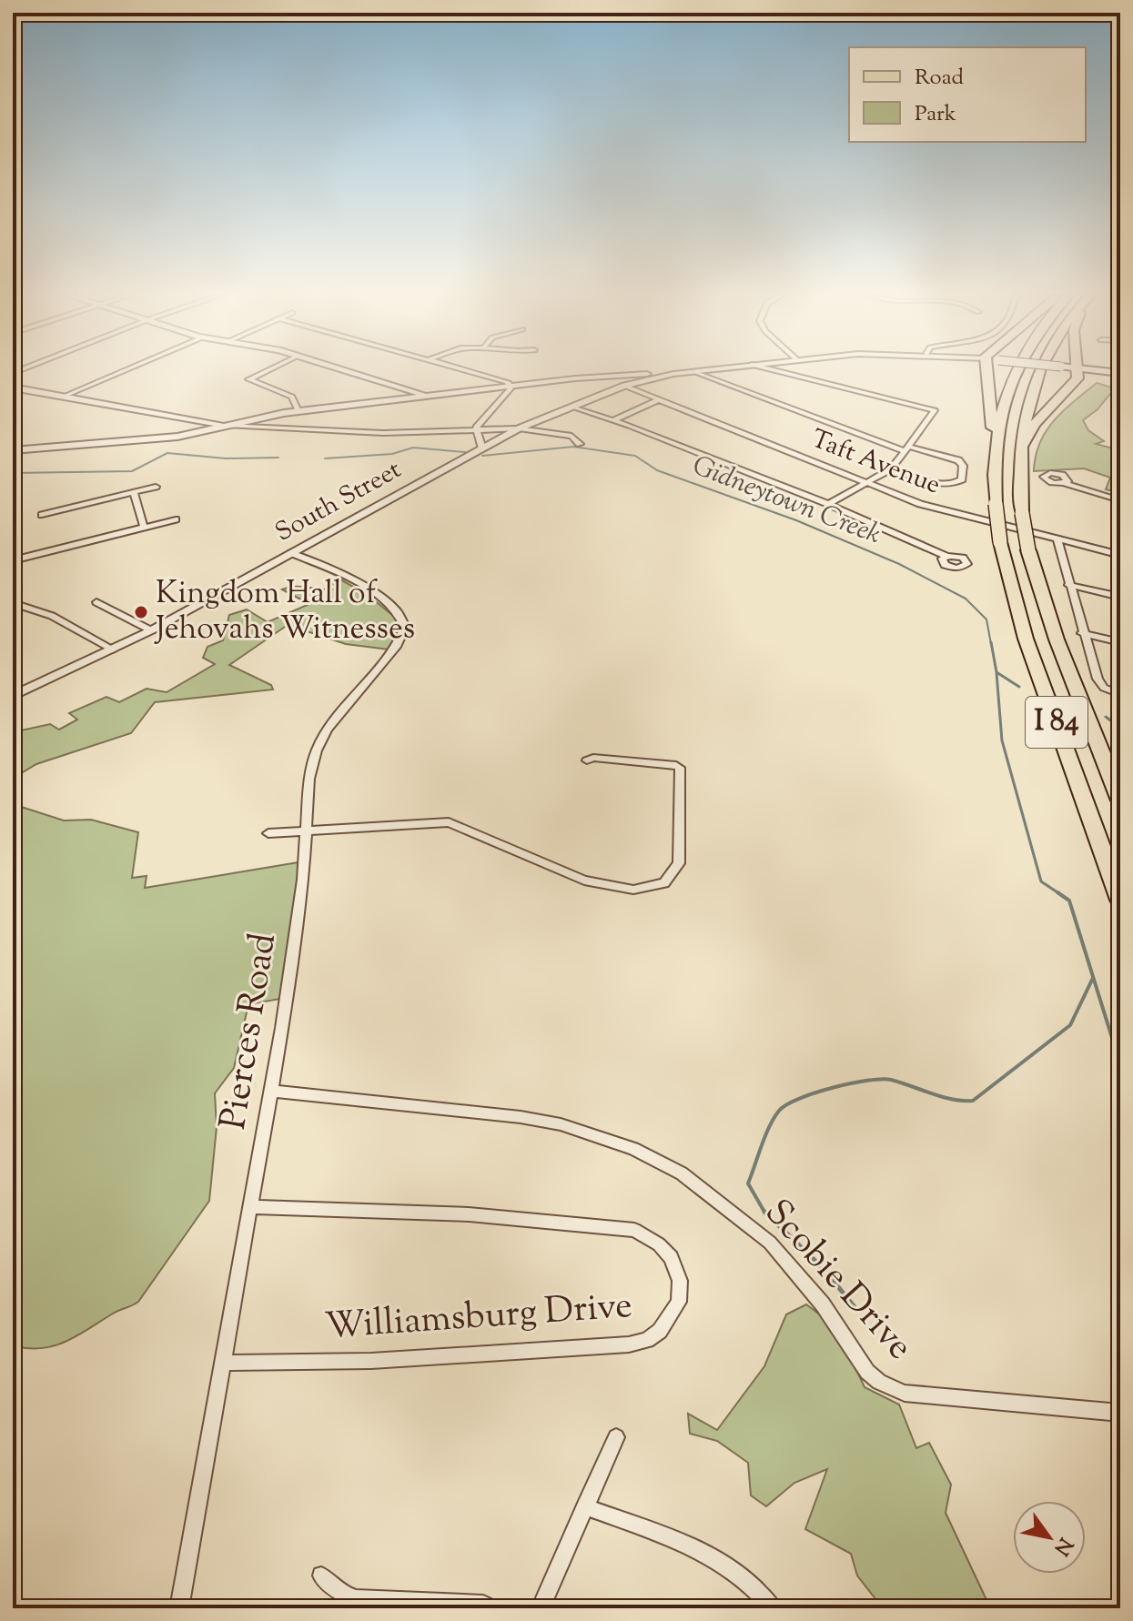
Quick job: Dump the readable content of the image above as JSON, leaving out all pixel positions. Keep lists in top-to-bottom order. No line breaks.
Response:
{"streets":{"highway":["I 84"],"street":["Taft Avenue","South Street","Pierces Road","Scobie Drive","Williamsburg Drive"]},"crossings":[["Taft Avenue","South Street"],["South Street","Pierces Road"],["Pierces Road","Scobie Drive"],["Pierces Road","Williamsburg Drive"]],"water":["Gidneytown Creek"],"places":["Kingdom Hall of Jehovahs Witnesses"],"legend":["Road","Park"],"north":"bottom right"}
